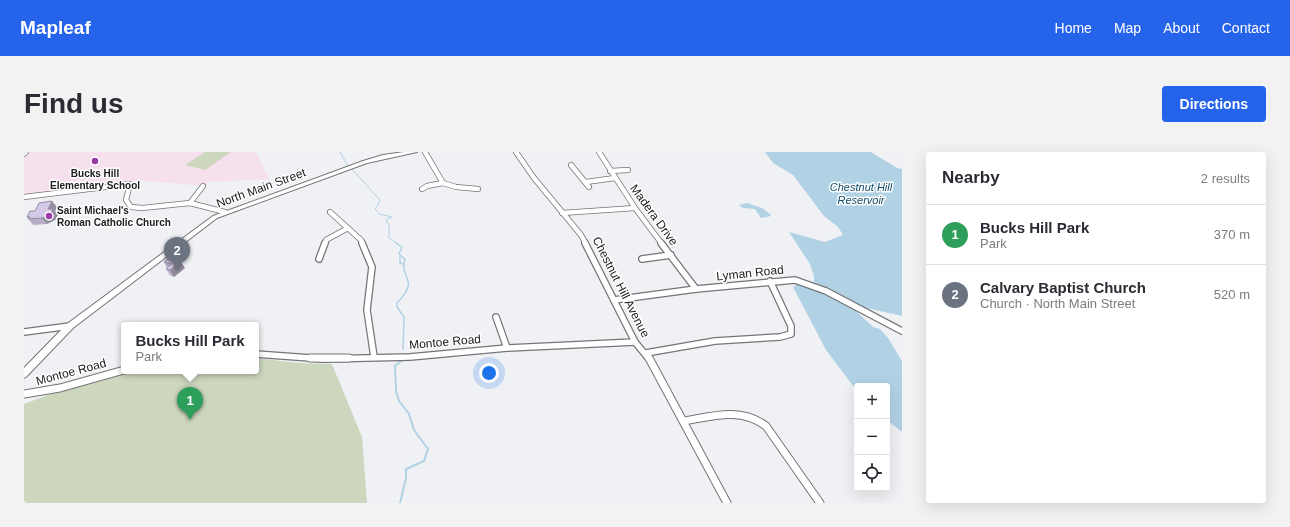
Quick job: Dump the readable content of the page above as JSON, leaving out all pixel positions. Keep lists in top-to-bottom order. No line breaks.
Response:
{"streets":{"main road":["North Main Street"],"street":["Madera Drive","Lyman Road","Chestnut Hill Avenue","Montoe Road"]},"crossings":[["Madera Drive","Lyman Road"],["Lyman Road","Chestnut Hill Avenue"],["Chestnut Hill Avenue","Montoe Road"]],"water":["Chestnut Hill Reservoir"],"places":["Bucks Hill Elementary School","Saint Michael's Roman Catholic Church"],"page":{"header":"Mapleaf","nav":["Home","Map","About","Contact"],"buttons":"Directions","title":"Find us","heading":["Nearby","2 results"],"list":[{"mark":"1","name":"Bucks Hill Park","note":"Park","value":"370 m"},{"mark":"2","name":"Calvary Baptist Church","note":"Church · North Main Street","value":"520 m"}],"pins":["2","1"],"popup":["Bucks Hill Park","Park"],"map_buttons":["+","−"]}}
